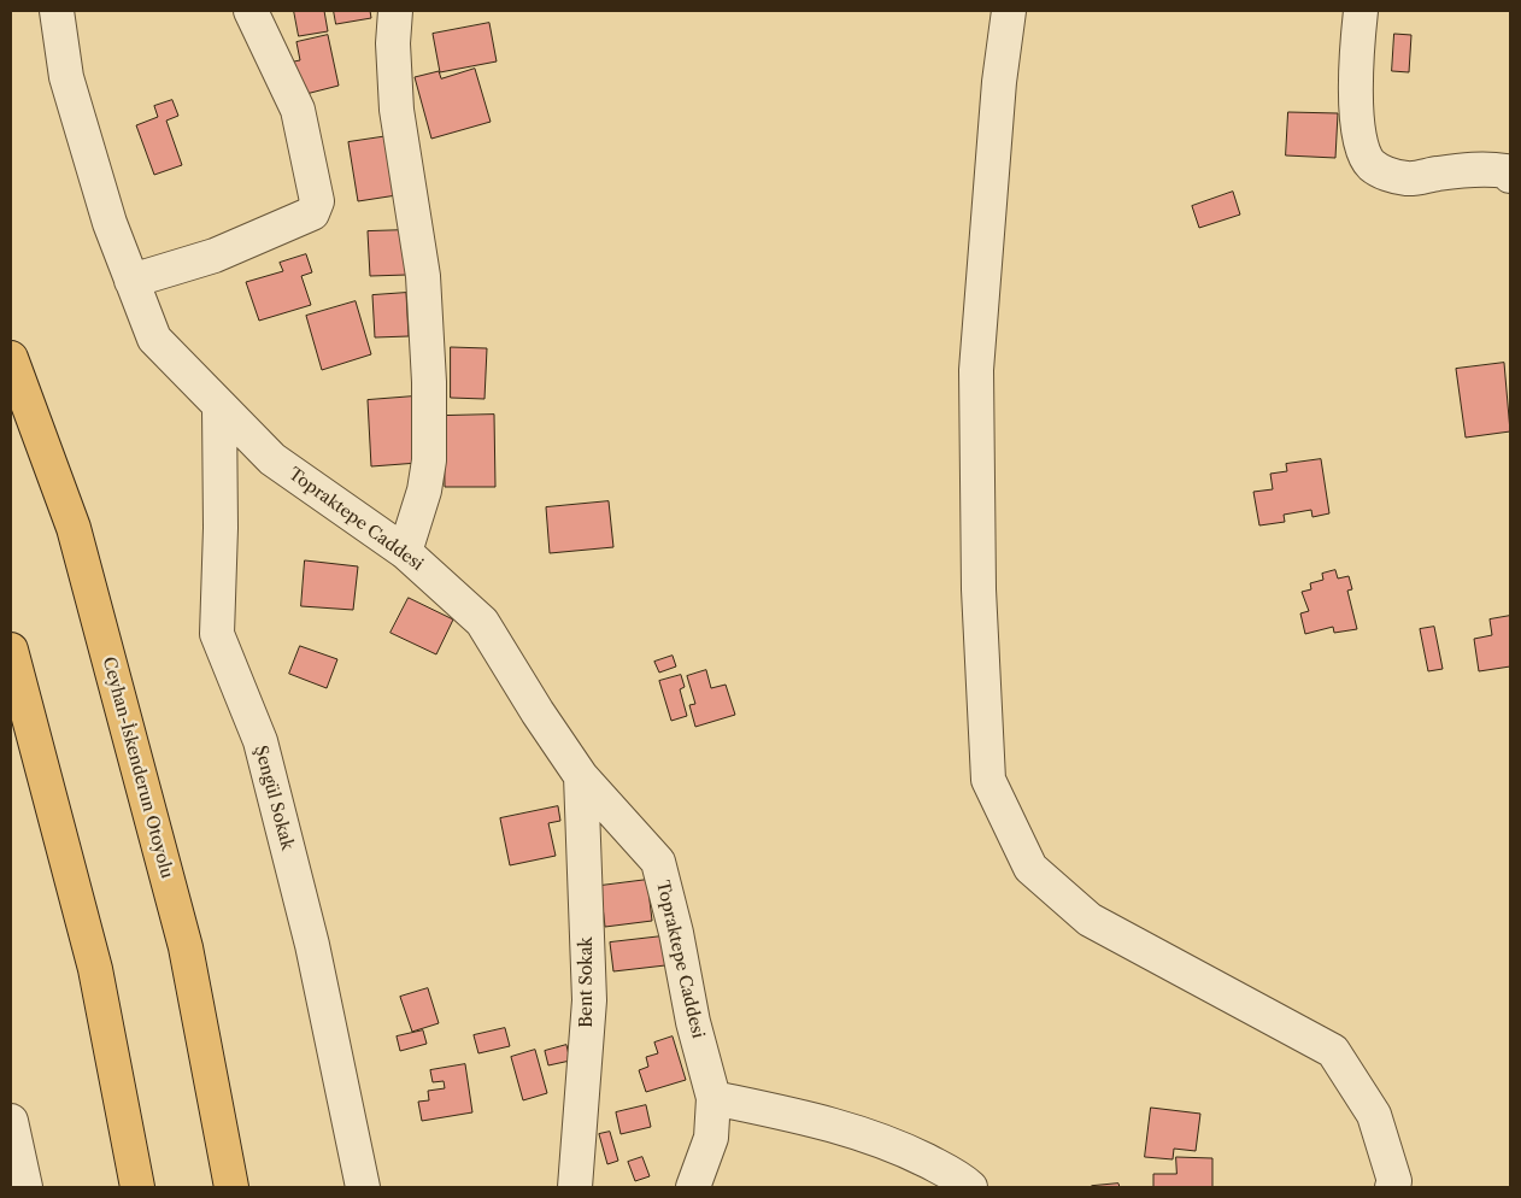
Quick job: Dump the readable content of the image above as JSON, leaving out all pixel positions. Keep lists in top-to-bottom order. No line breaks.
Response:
{"streets":{"highway":["Ceyhan-İskenderun Otoyolu"],"street":["Topraktepe Caddesi","Şengül Sokak","Bent Sokak"]},"crossings":[["Topraktepe Caddesi","Şengül Sokak"],["Topraktepe Caddesi","Bent Sokak"]]}
